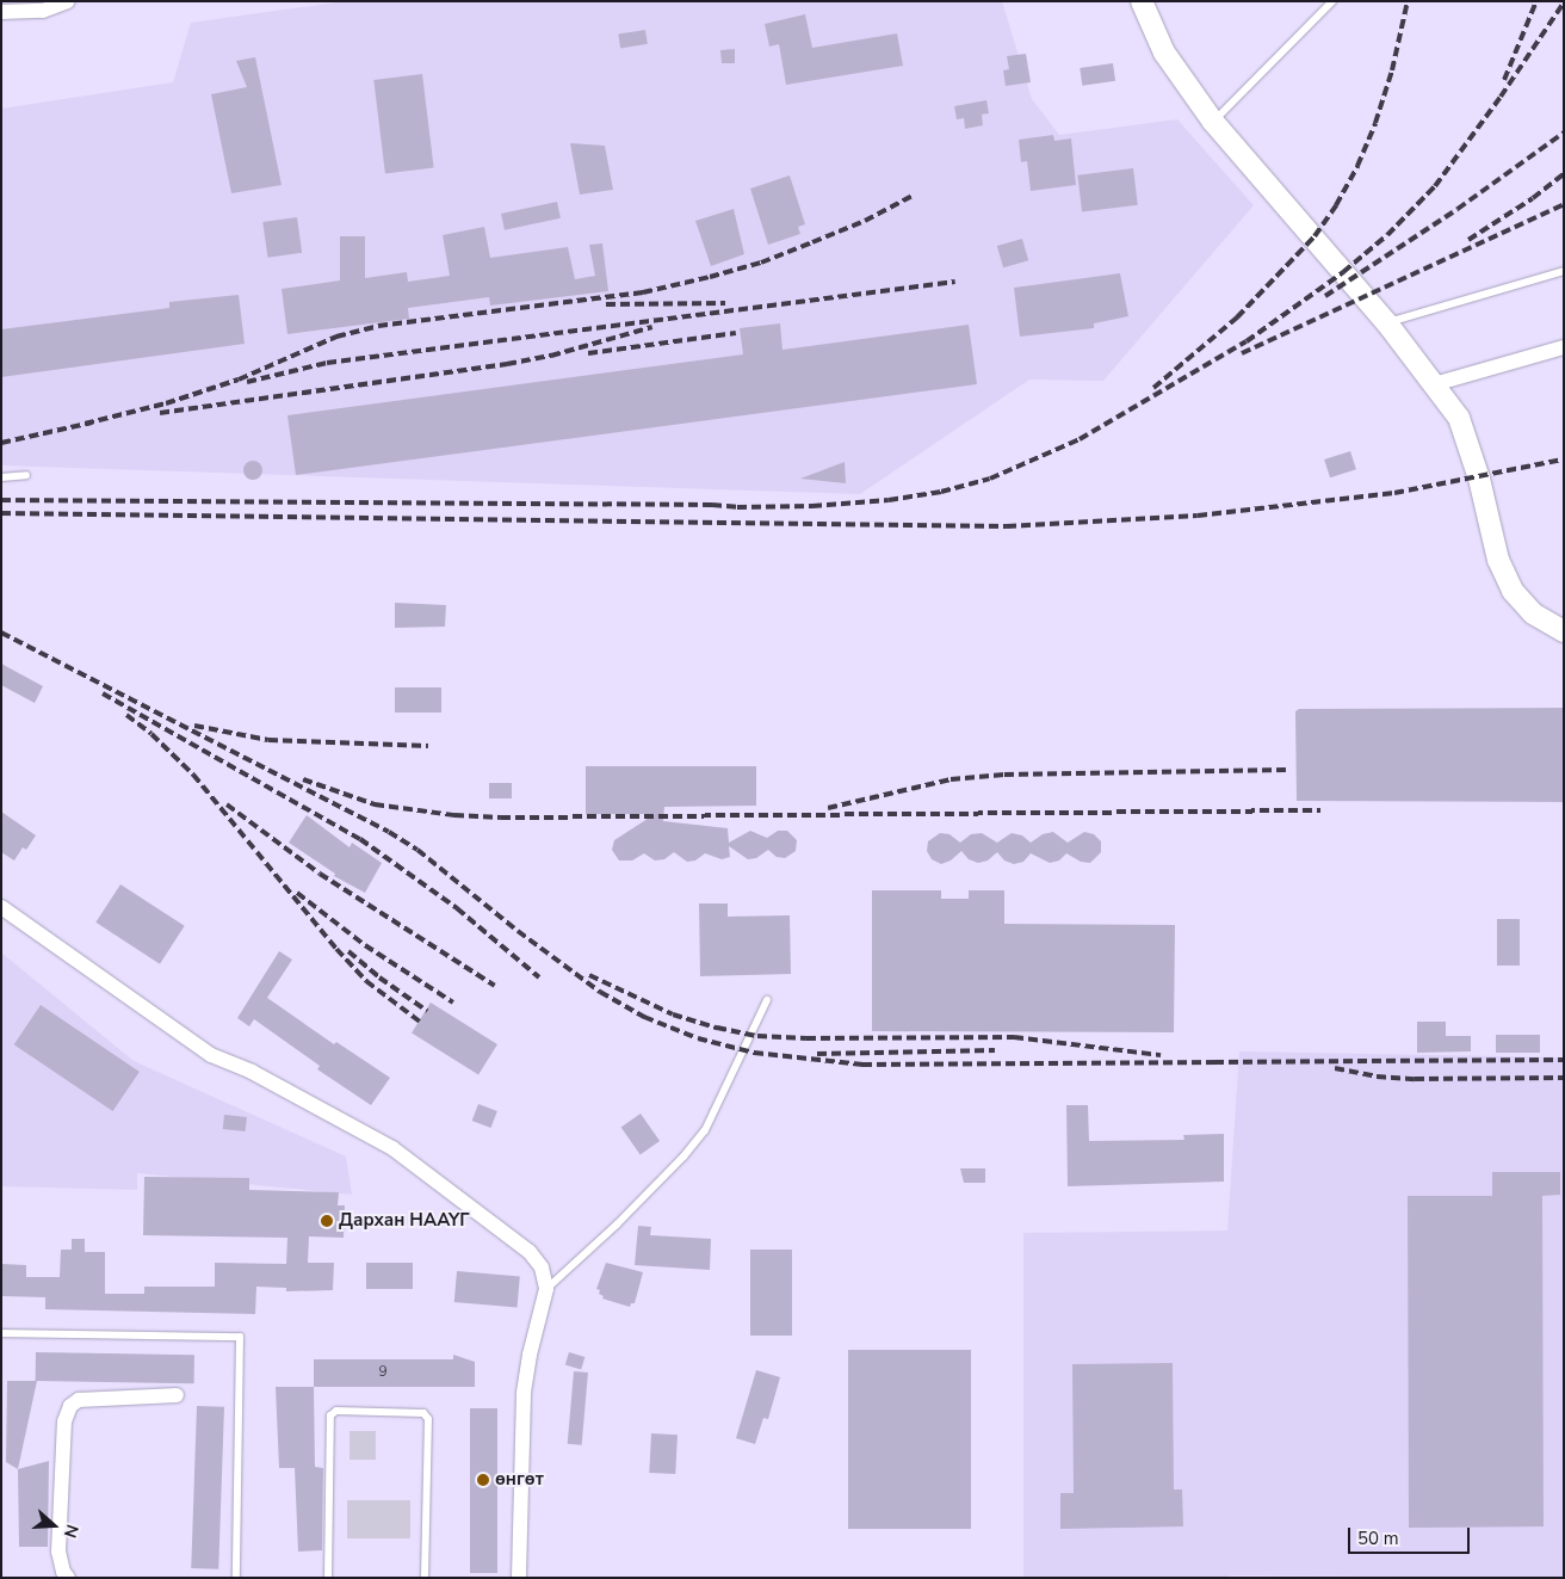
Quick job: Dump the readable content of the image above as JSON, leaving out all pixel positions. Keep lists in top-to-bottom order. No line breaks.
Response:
{"places":["Дархан НААҮГ","өнгөт"],"house_numbers":["9"],"scale_bar":"50 m","north":"right"}
